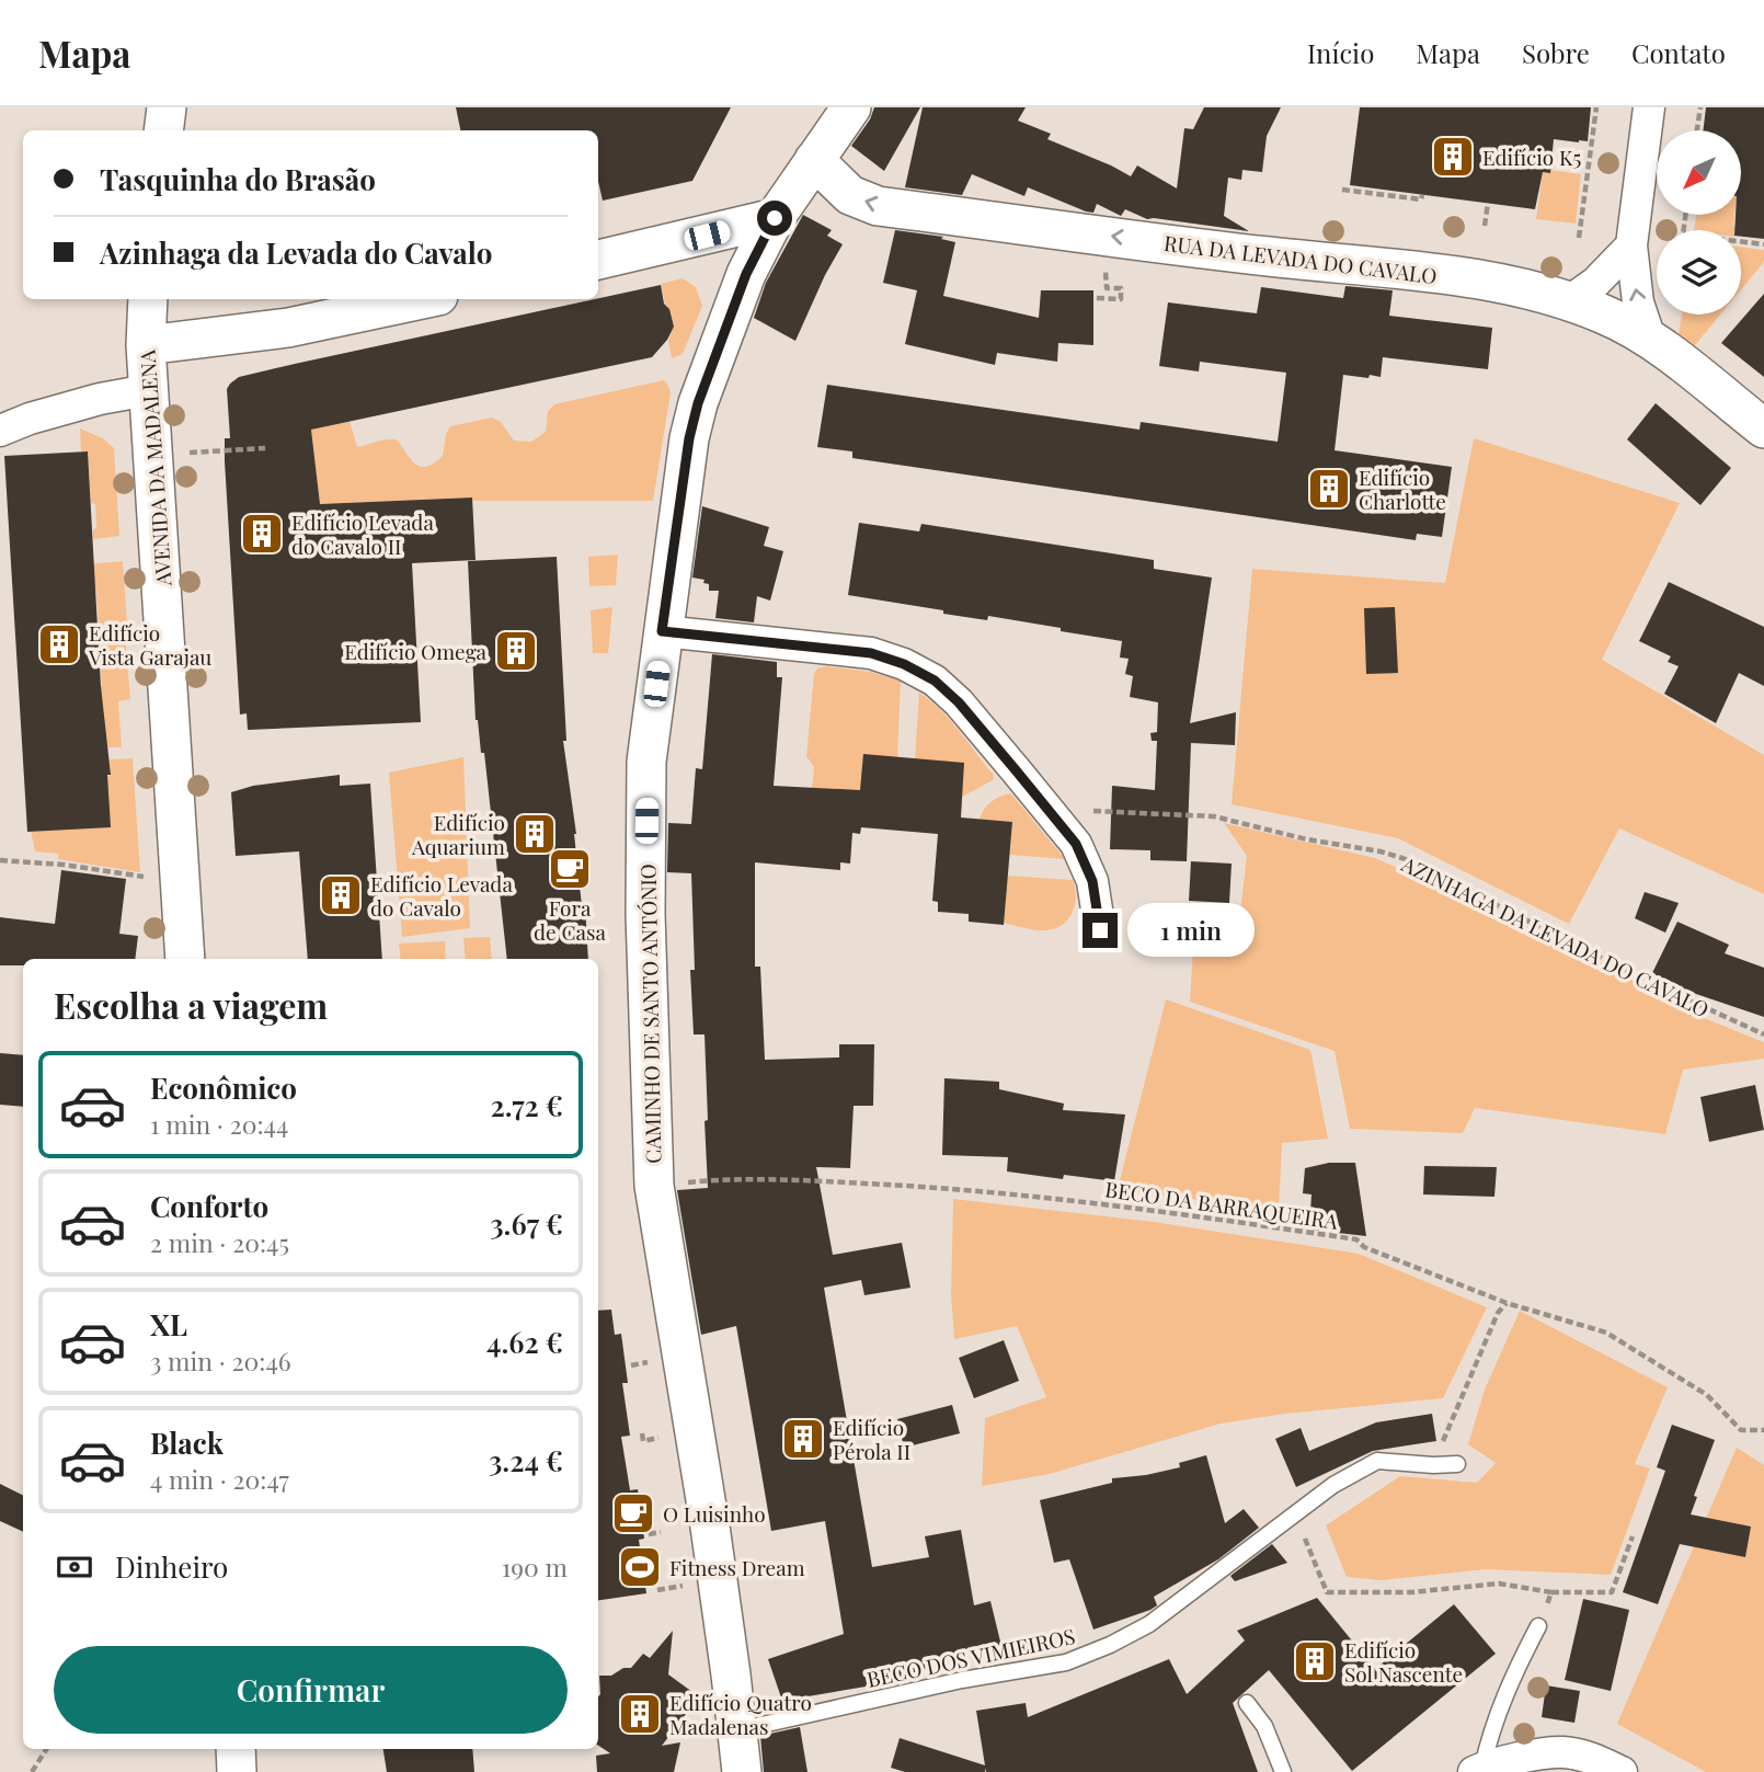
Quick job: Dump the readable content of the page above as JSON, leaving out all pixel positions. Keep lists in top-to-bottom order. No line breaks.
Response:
{"streets":{"street":["RUA DA LEVADA DO CAVALO","AVENIDA DA MADALENA","CAMINHO DE SANTO ANTÓNIO"],"lane":["BECO DOS VIMIEIROS"],"path":["AZINHAGA DA LEVADA DO CAVALO","BECO DA BARRAQUEIRA"]},"crossings":[["RUA DA LEVADA DO CAVALO","CAMINHO DE SANTO ANTÓNIO"],["CAMINHO DE SANTO ANTÓNIO","BECO DOS VIMIEIROS"]],"one_way":["RUA DA LEVADA DO CAVALO"],"places":{"building":["Edifício K5","Edifício Charlotte","Edifício Levada do Cavalo II","Edifício Vista Garajau","Edifício Omega","Edifício Aquarium","Edifício Levada do Cavalo","Edifício Pérola II","Edifício Sol Nascente","Edifício Quatro Madalenas"],"cafe":["Fora de Casa","O Luisinho"],"sports":["Fitness Dream"]},"north":"bottom left","page":{"header":"Mapa","nav":["Início","Mapa","Sobre","Contato"],"banner":["Tasquinha do Brasão","Azinhaga da Levada do Cavalo"],"bubble":"1 min","heading":"Escolha a viagem","list":[{"name":"Econômico","note":"1 min · 20:44","value":"2.72 €"},{"name":"Conforto","note":"2 min · 20:45","value":"3.67 €"},{"name":"XL","note":"3 min · 20:46","value":"4.62 €"},{"name":"Black","note":"4 min · 20:47","value":"3.24 €"}],"pay":["Dinheiro","190 m"],"buttons":"Confirmar"}}
